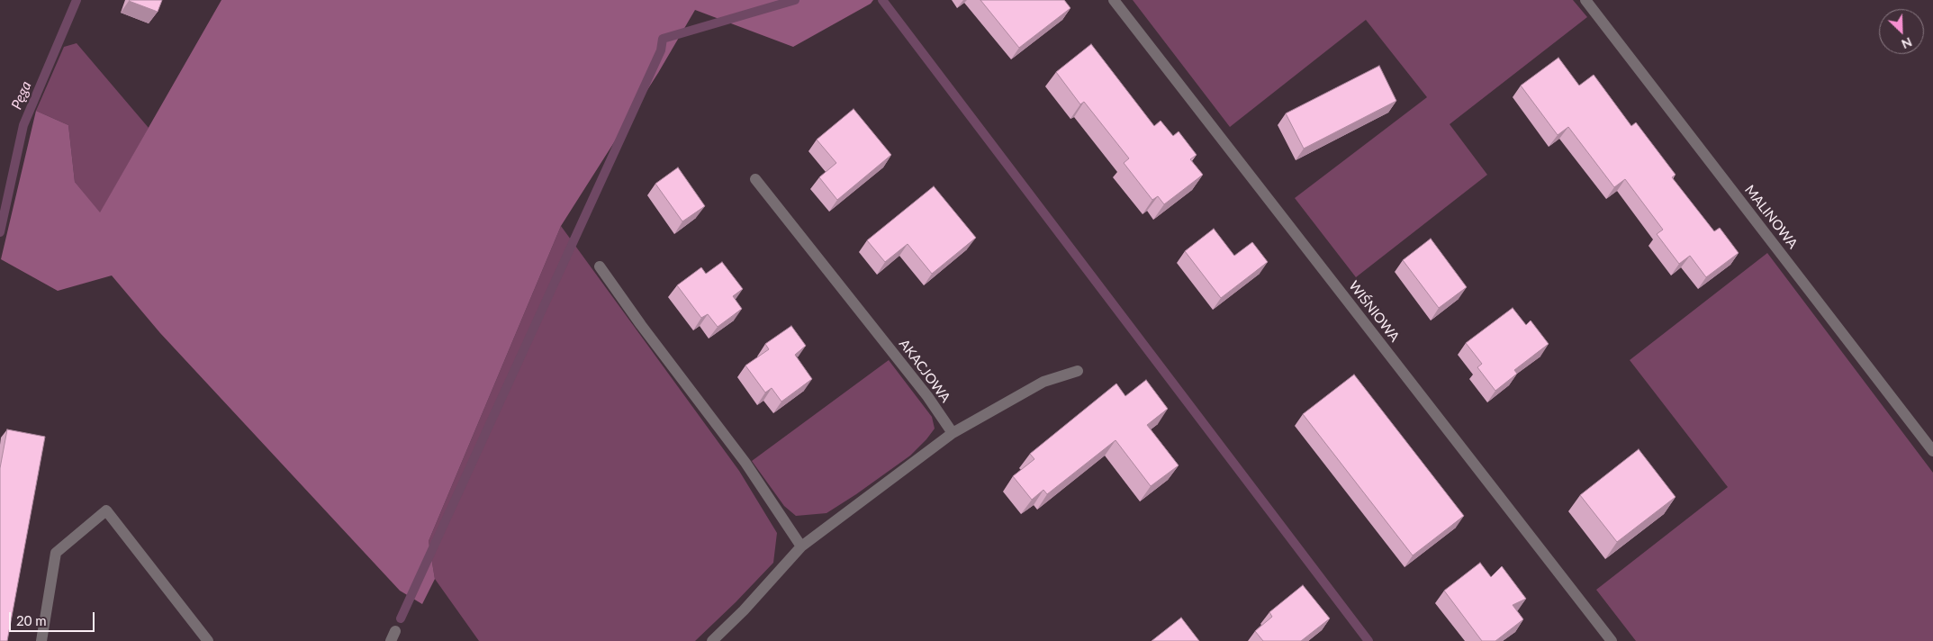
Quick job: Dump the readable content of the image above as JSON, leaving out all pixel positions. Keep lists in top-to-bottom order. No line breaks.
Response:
{"streets":{"street":["MALINOWA","WIŚNIOWA","AKACJOWA"]},"water":["Pęga"],"scale_bar":"20 m","north":"bottom right"}
